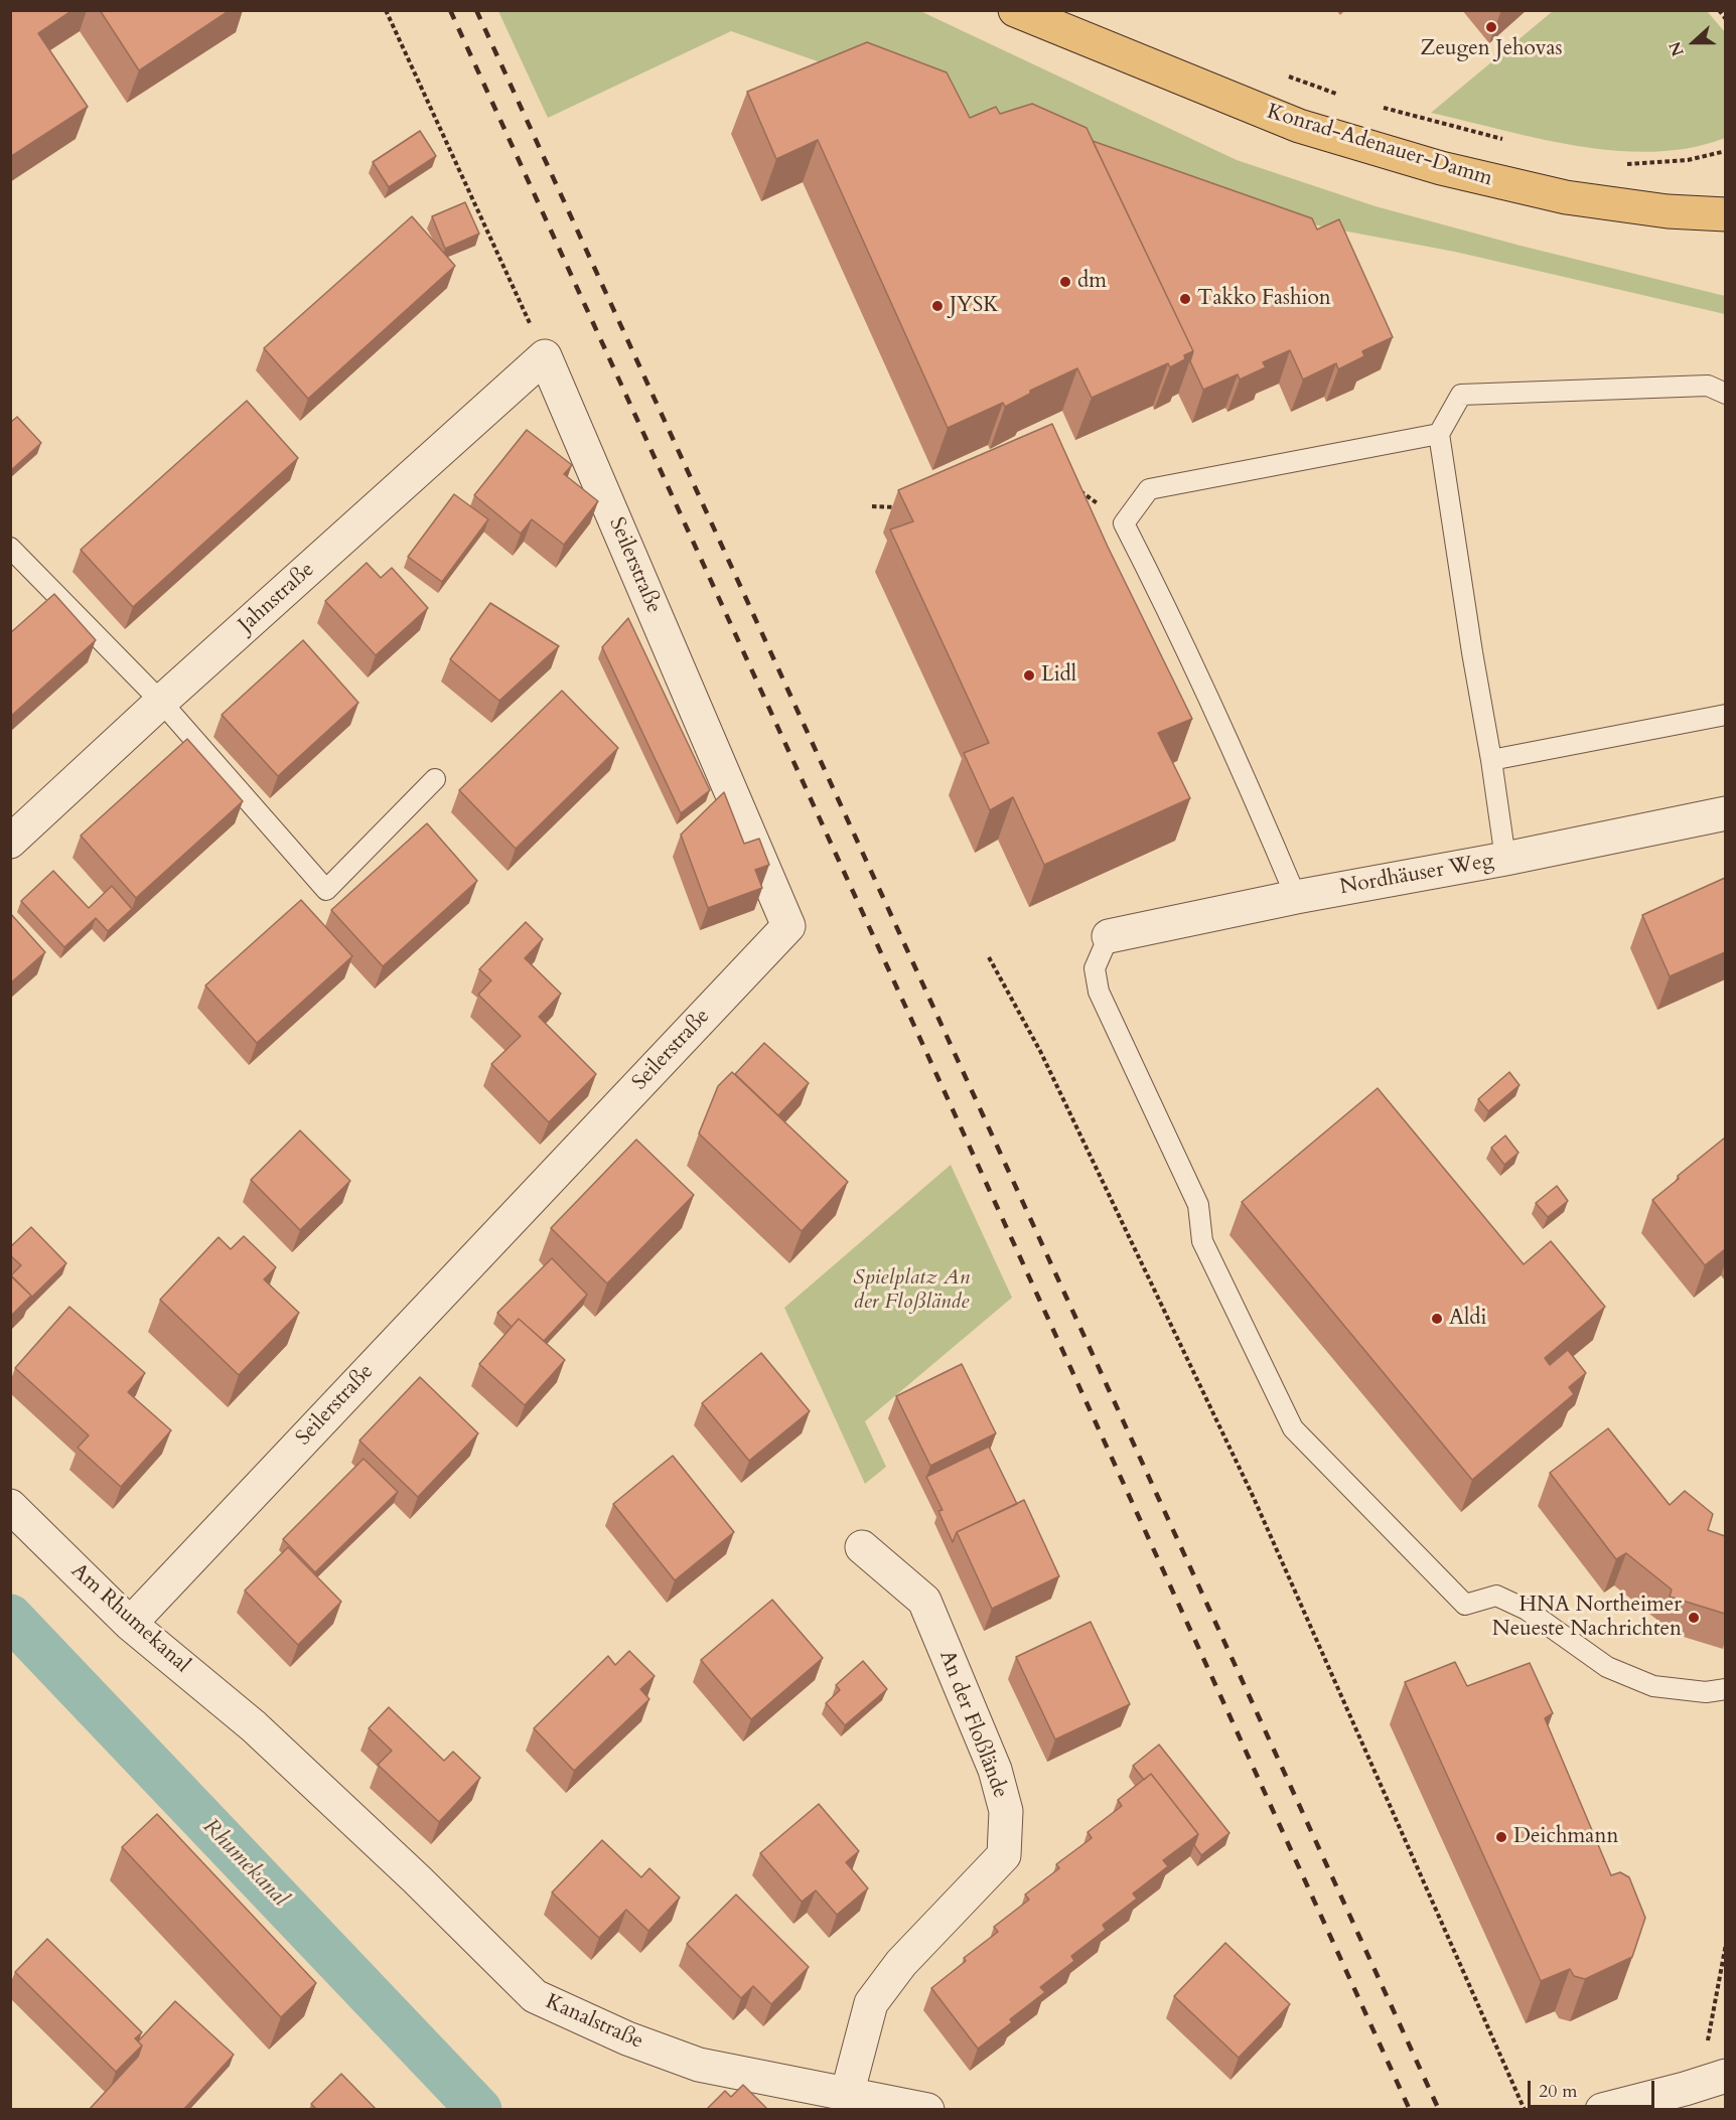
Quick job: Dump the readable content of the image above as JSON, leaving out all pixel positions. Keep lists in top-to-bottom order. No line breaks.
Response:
{"streets":{"main road":["Konrad-Adenauer-Damm"],"street":["Seilerstraße","Jahnstraße","Nordhäuser Weg","Am Rhumekanal","An der Floßlände","Kanalstraße"]},"crossings":[["Seilerstraße","Jahnstraße"],["Seilerstraße","Am Rhumekanal"],["Am Rhumekanal","Kanalstraße"],["An der Floßlände","Kanalstraße"]],"water":["Rhumekanal"],"parks":["Spielplatz An der Floßlände"],"places":["Zeugen Jehovas","dm","Takko Fashion","JYSK","Lidl","Aldi","HNA Northeimer Neueste Nachrichten","Deichmann"],"scale_bar":"20 m","north":"left"}
